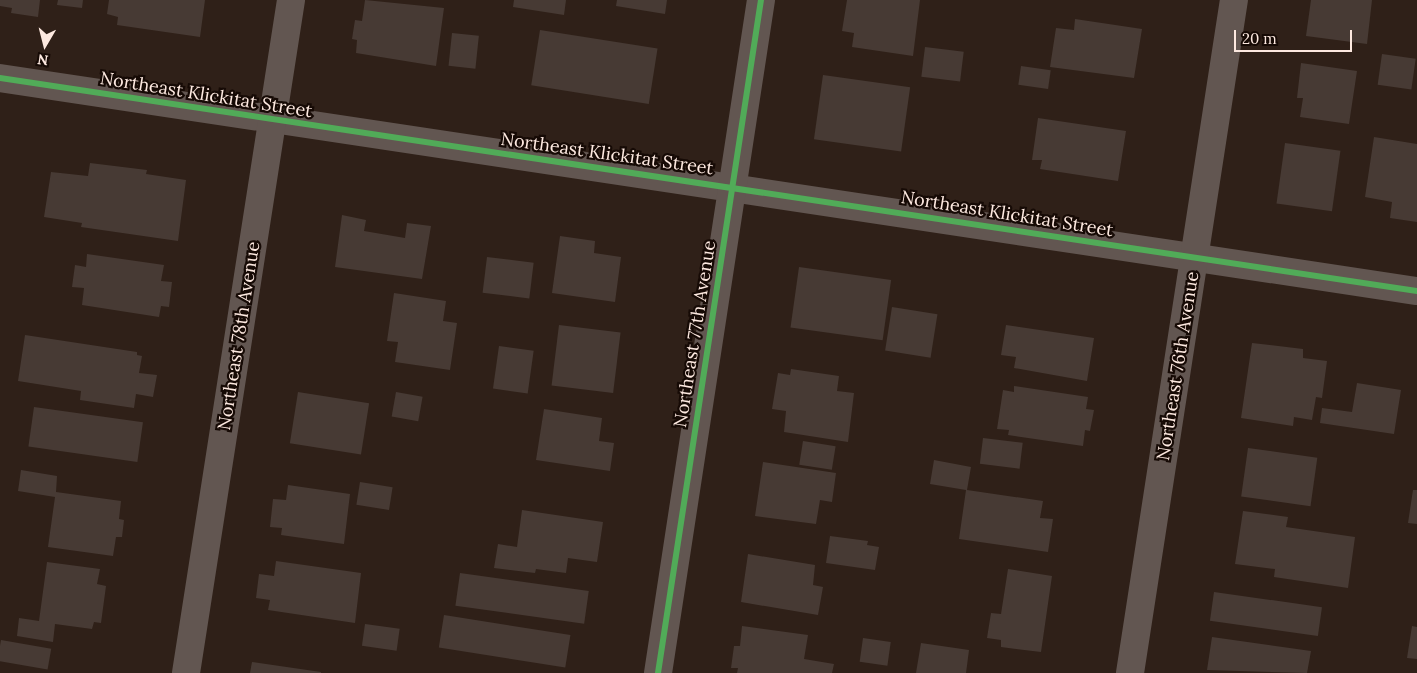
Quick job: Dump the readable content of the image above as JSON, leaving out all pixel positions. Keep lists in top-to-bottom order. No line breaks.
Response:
{"streets":{"street":["Northeast Klickitat Street","Northeast 77th Avenue","Northeast 78th Avenue","Northeast 76th Avenue"]},"crossings":[["Northeast Klickitat Street","Northeast 77th Avenue"],["Northeast Klickitat Street","Northeast 78th Avenue"],["Northeast Klickitat Street","Northeast 76th Avenue"]],"scale_bar":"20 m","north":"bottom"}
